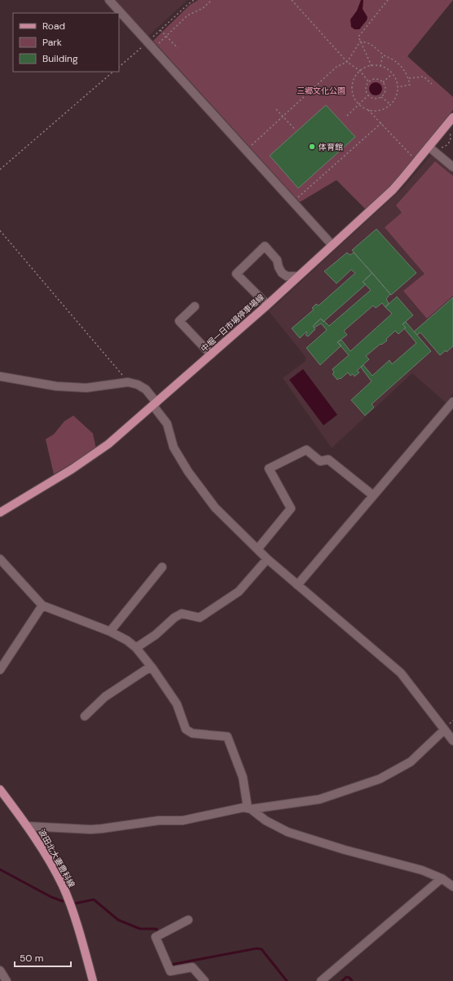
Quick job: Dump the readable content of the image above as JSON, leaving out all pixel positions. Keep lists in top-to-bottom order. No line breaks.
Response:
{"streets":{"main road":["中堀一日市場停車場線","波田北大妻豊科線"]},"parks":["三郷文化公園"],"places":["体育館"],"legend":["Road","Park","Building"],"scale_bar":"50 m"}
